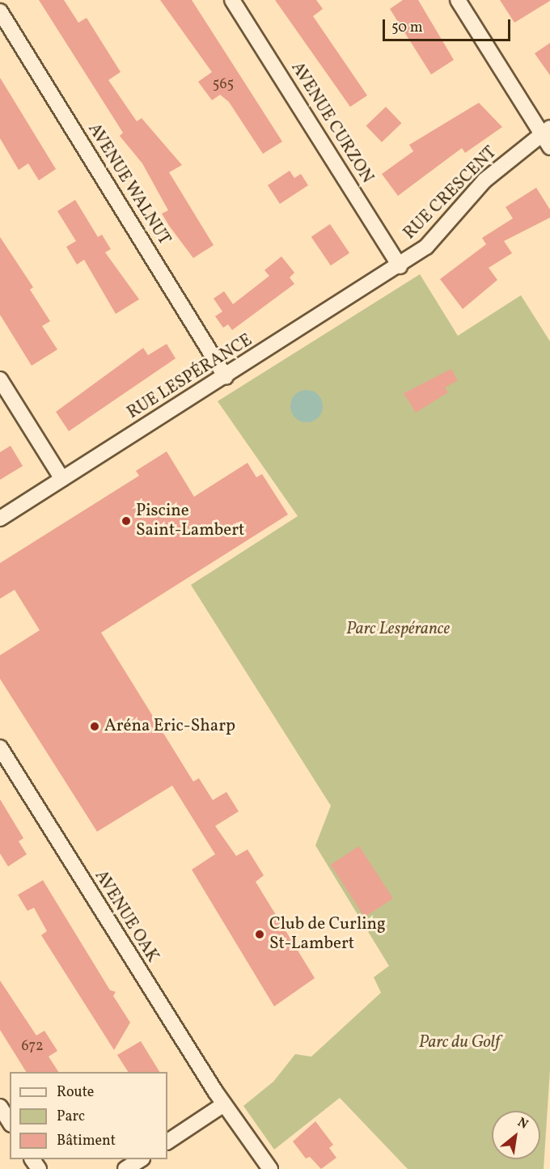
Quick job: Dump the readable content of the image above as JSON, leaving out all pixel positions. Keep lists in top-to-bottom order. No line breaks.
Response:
{"streets":{"street":["AVENUE CURZON","AVENUE WALNUT","RUE CRESCENT","RUE LESPÉRANCE","AVENUE OAK"]},"crossings":[["AVENUE CURZON","RUE CRESCENT"],["AVENUE CURZON","RUE LESPÉRANCE"],["AVENUE WALNUT","RUE LESPÉRANCE"],["RUE CRESCENT","RUE LESPÉRANCE"]],"parks":["Parc Lespérance","Parc du Golf"],"places":["Piscine Saint-Lambert","Aréna Eric-Sharp","Club de Curling St-Lambert"],"house_numbers":["565","672"],"legend":["Route","Parc","Bâtiment"],"scale_bar":"50 m","north":"top right"}
